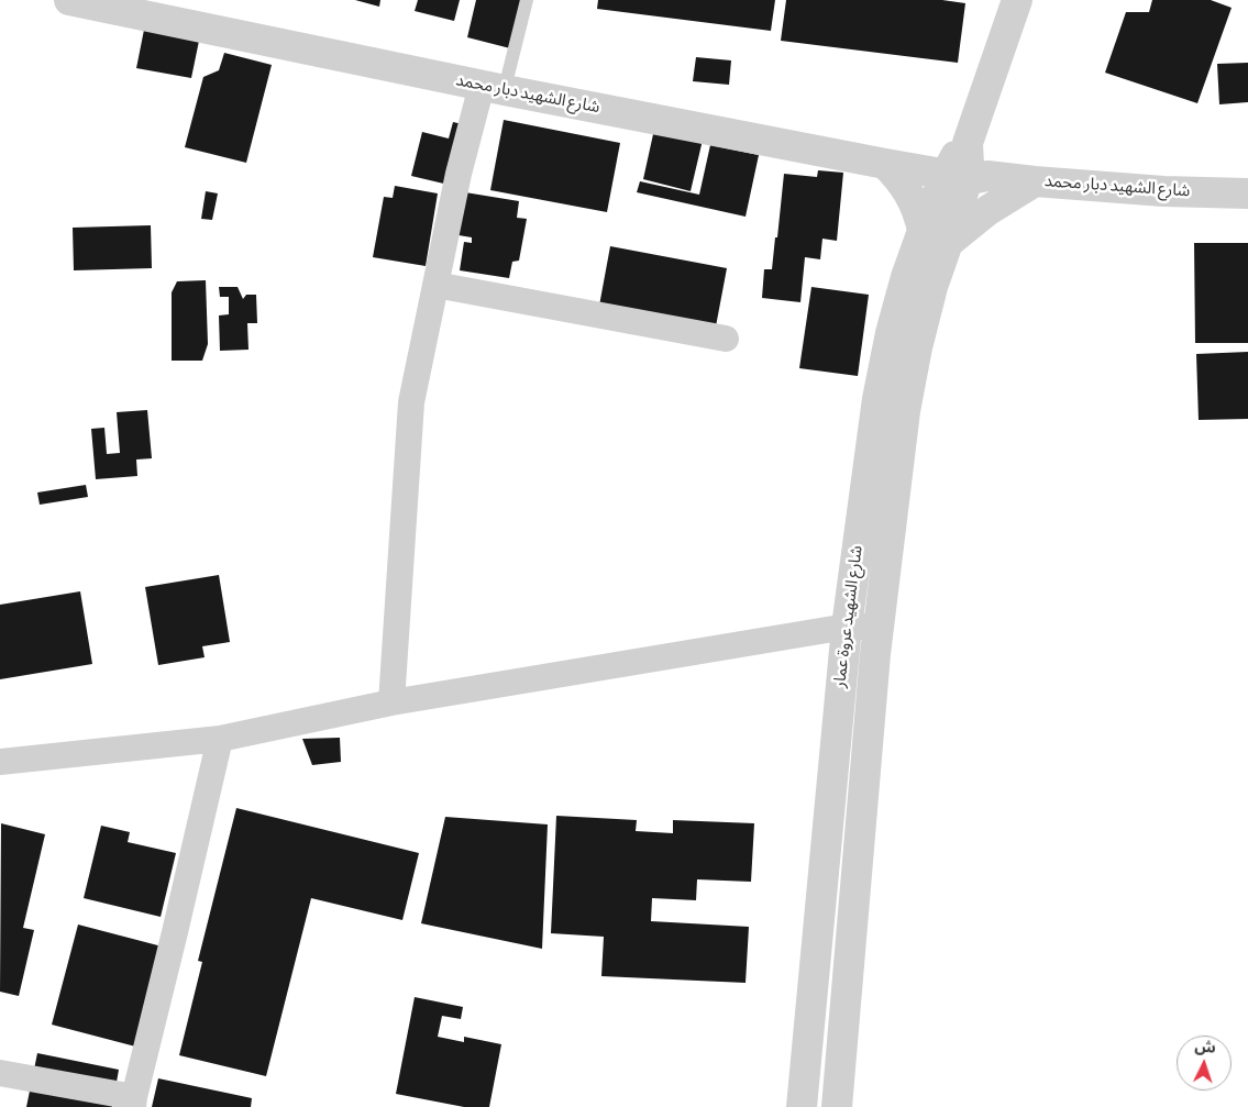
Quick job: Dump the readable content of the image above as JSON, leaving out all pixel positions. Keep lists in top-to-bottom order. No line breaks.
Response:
{"streets":{"street":["شارع الشهيد دبار محمد","شارع الشهيد عروة عمار"]},"crossings":[["شارع الشهيد دبار محمد","شارع الشهيد عروة عمار"]],"north":"top"}
